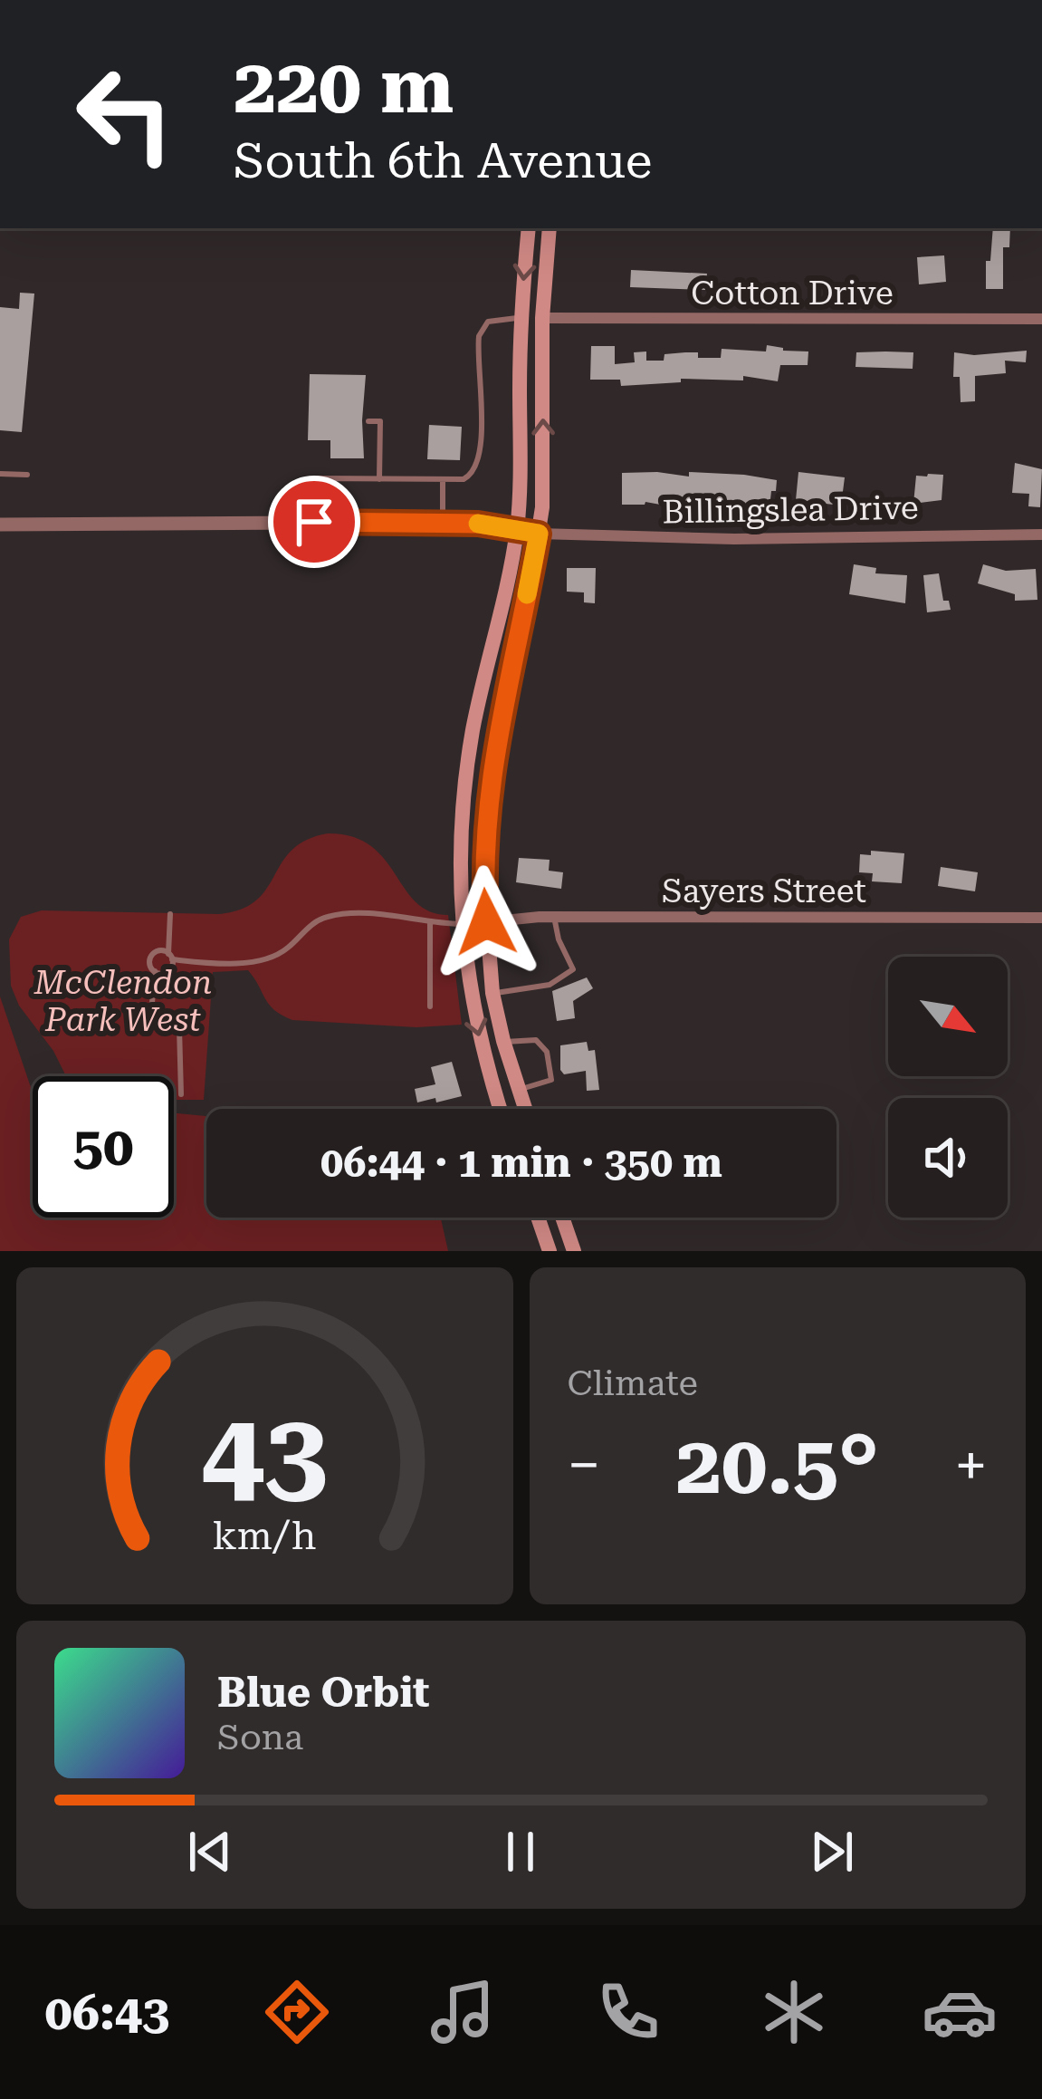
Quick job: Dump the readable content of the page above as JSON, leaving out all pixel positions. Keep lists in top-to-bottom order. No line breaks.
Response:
{"streets":{"street":["Cotton Drive","Billingslea Drive","Sayers Street"]},"parks":["McClendon Park West"],"north":"bottom right","page":{"turn":["220 m","South 6th Avenue"],"limit":"50","trip":"06:44 · 1 min · 350 m","tile":"Climate","heat":["−","20.5°","+"],"song":["Blue Orbit","Sona"],"tabs":"06:43","gauge":["43","km/h"]}}
